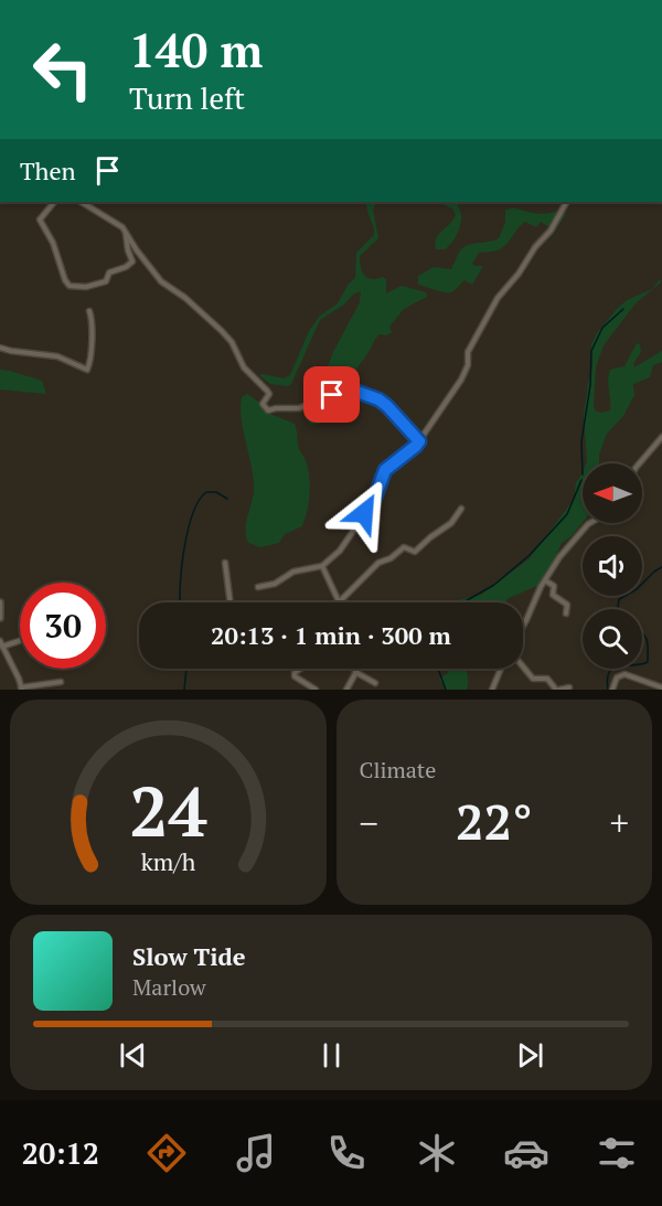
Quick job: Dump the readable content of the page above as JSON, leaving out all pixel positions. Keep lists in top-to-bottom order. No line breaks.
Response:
{"north":"left","page":{"turn":["140 m","Turn left"],"then":"Then","limit":"30","trip":"20:13 · 1 min · 300 m","tile":"Climate","heat":["−","22°","+"],"song":["Slow Tide","Marlow"],"tabs":"20:12","gauge":["24","km/h"]}}
